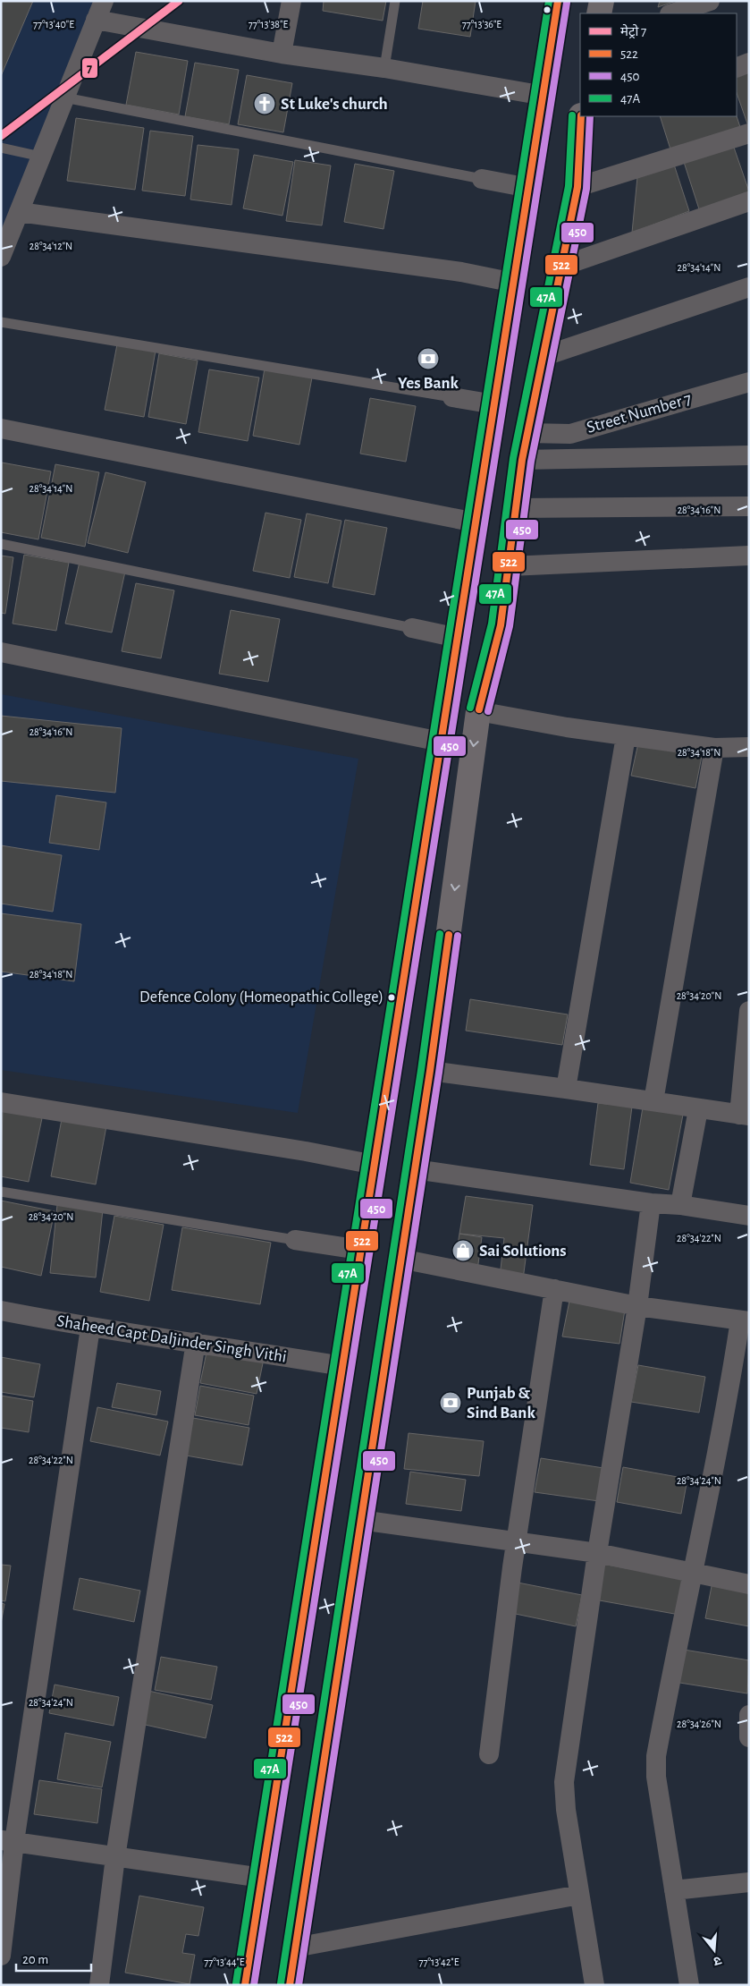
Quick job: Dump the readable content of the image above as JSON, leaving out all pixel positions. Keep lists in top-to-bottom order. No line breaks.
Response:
{"streets":{"street":["Street Number 7","Shaheed Capt Daljinder Singh Vithi"]},"places":{"church":["St Luke's church"],"bank":["Yes Bank","Punjab & Sind Bank"],"other":["Defence Colony (Homeopathic College)"],"shop":["Sai Solutions"]},"lines":["metro line 7","transit line 522","transit line 47A","transit line 450"],"legend":["मेट्रो 7","522","450","47A"],"scale_bar":"20 m","north":"bottom","coordinates":["77°13'40\"E","77°13'38\"E","77°13'36\"E","28°34'12\"N","28°34'14\"N","28°34'16\"N","28°34'18\"N","28°34'20\"N","28°34'22\"N","28°34'24\"N","28°34'26\"N","77°13'44\"E","77°13'42\"E"]}
